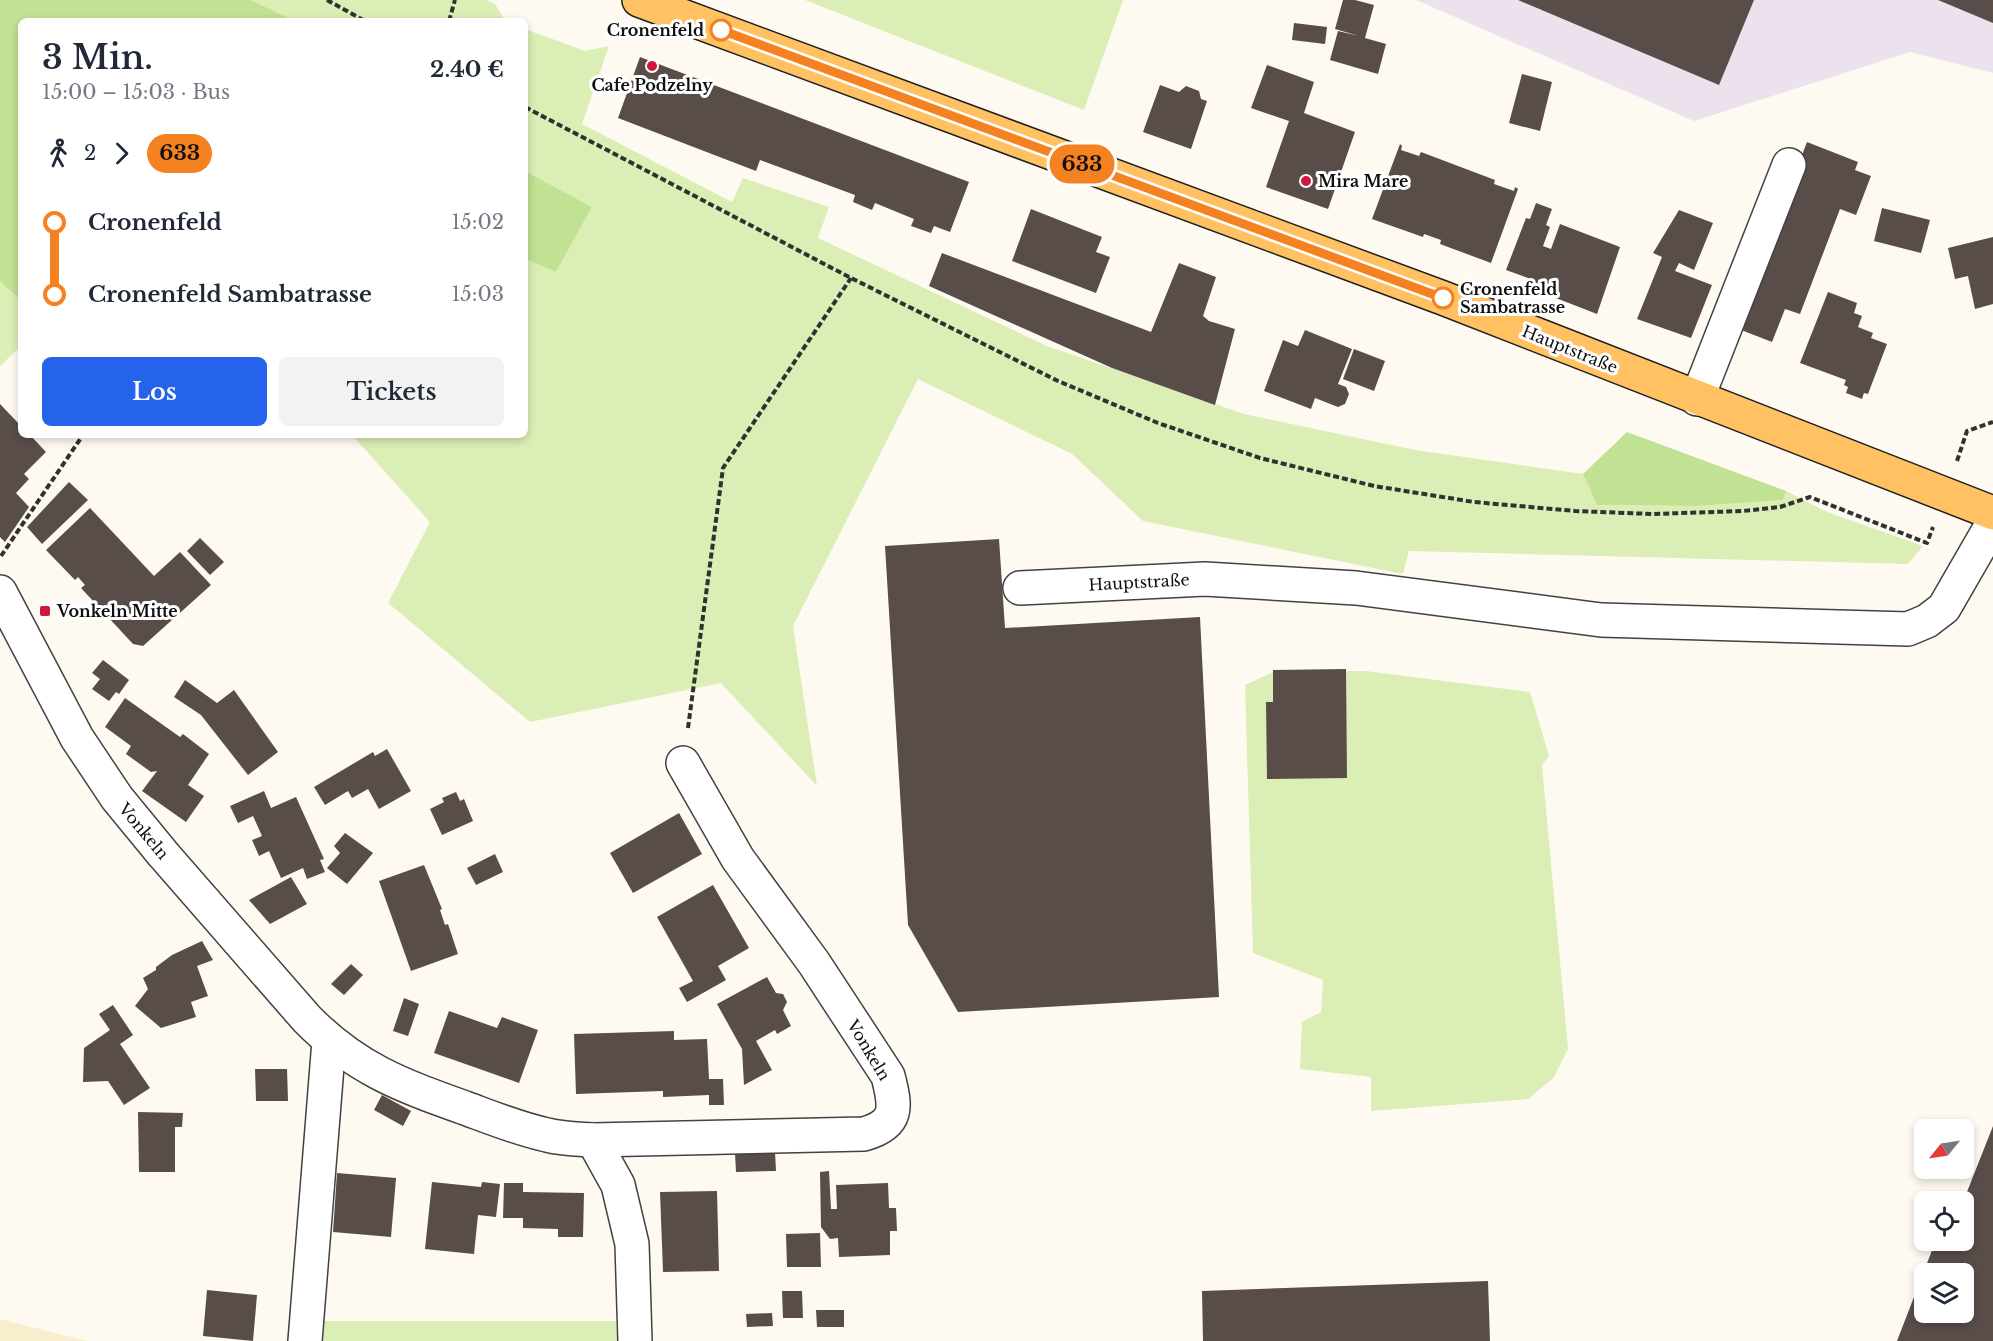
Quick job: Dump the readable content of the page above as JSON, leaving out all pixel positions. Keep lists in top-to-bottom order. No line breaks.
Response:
{"streets":{"main road":["Hauptstraße"],"street":["Vonkeln"]},"places":{"other":["Cronenfeld","Cafe Podzelny","Mira Mare","Cronenfeld Sambatrasse"],"transit":["Vonkeln Mitte"]},"lines":["bus line 633"],"north":"bottom left","page":{"on_map":"633","heading":["3 Min.","15:00 – 15:03 · Bus","2.40 €"],"legs":["2","633"],"list":[{"name":"Cronenfeld","value":"15:02"},{"name":"Cronenfeld Sambatrasse","value":"15:03"}],"buttons":["Los","Tickets"]}}
